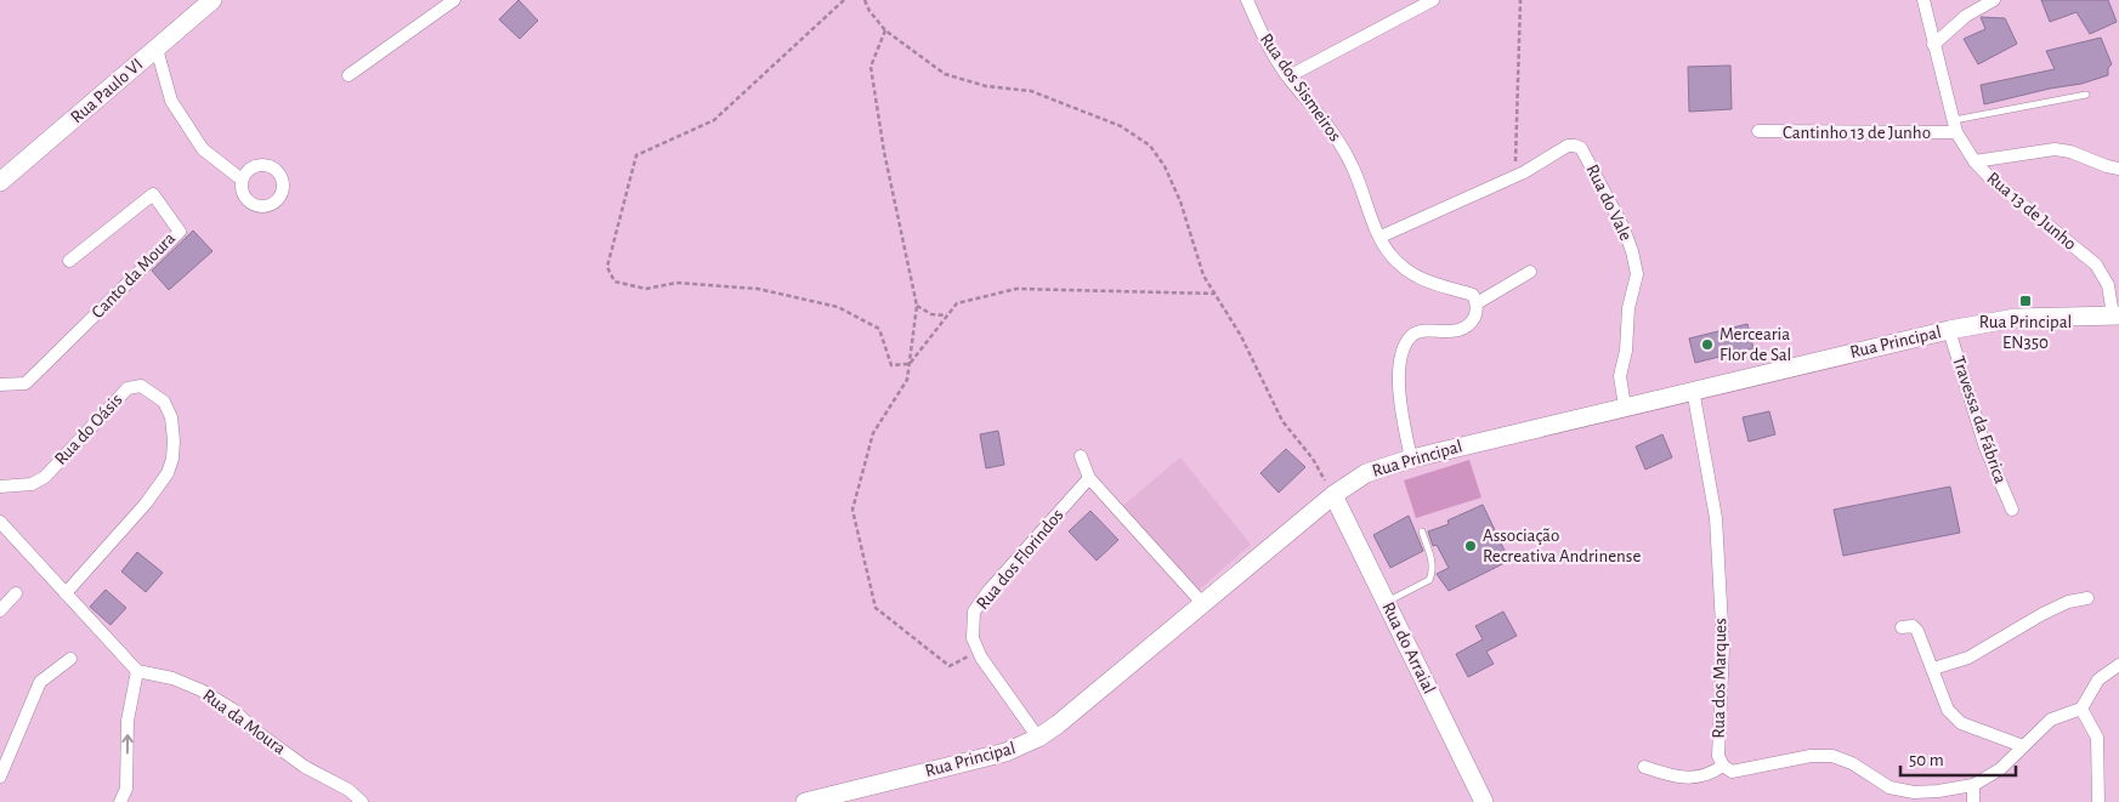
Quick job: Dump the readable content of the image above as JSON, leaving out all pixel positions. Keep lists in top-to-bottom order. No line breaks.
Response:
{"streets":{"main road":["Rua Paulo VI","Rua Principal","Rua do Arraial"],"street":["Rua dos Sismeiros","Cantinho 13 de Junho","Rua do Vale","Rua 13 de Junho","Canto da Moura","Travessa da Fábrica","Rua do Oásis","Rua dos Florindos","Rua dos Marques","Rua da Moura"]},"crossings":[["Rua dos Sismeiros","Rua do Vale"],["Cantinho 13 de Junho","Rua 13 de Junho"],["Rua do Vale","Rua Principal"],["Rua 13 de Junho","Rua Principal"],["Rua Principal","Travessa da Fábrica"],["Rua Principal","Rua dos Florindos"],["Rua Principal","Rua do Arraial"],["Rua Principal","Rua dos Marques"]],"places":{"transit":["Rua Principal EN350"],"other":["Mercearia Flor de Sal","Associação Recreativa Andrinense"]},"scale_bar":"50 m"}
